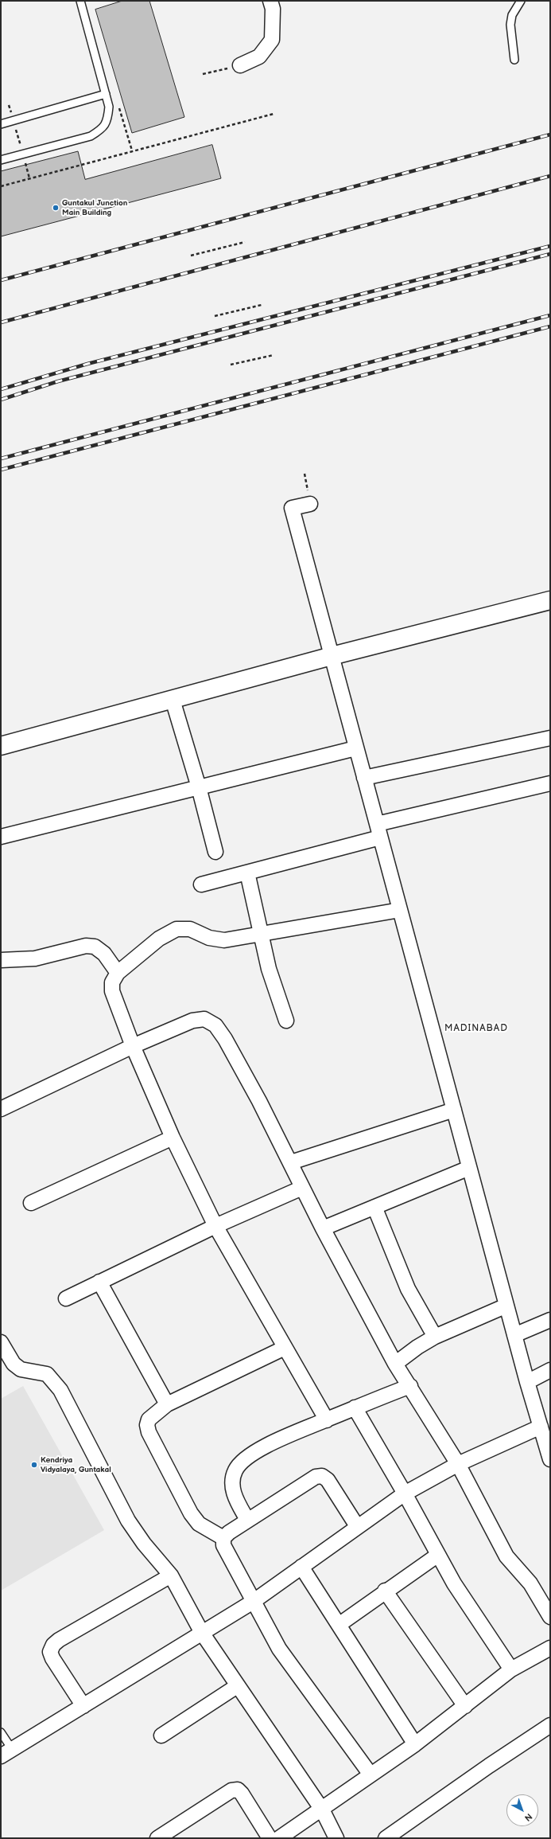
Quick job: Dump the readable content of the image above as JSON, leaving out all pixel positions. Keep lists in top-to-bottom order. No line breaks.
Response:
{"districts":["MADINABAD"],"places":["Guntakul Junction Main Building","Kendriya Vidyalaya, Guntakal"],"north":"bottom right"}
